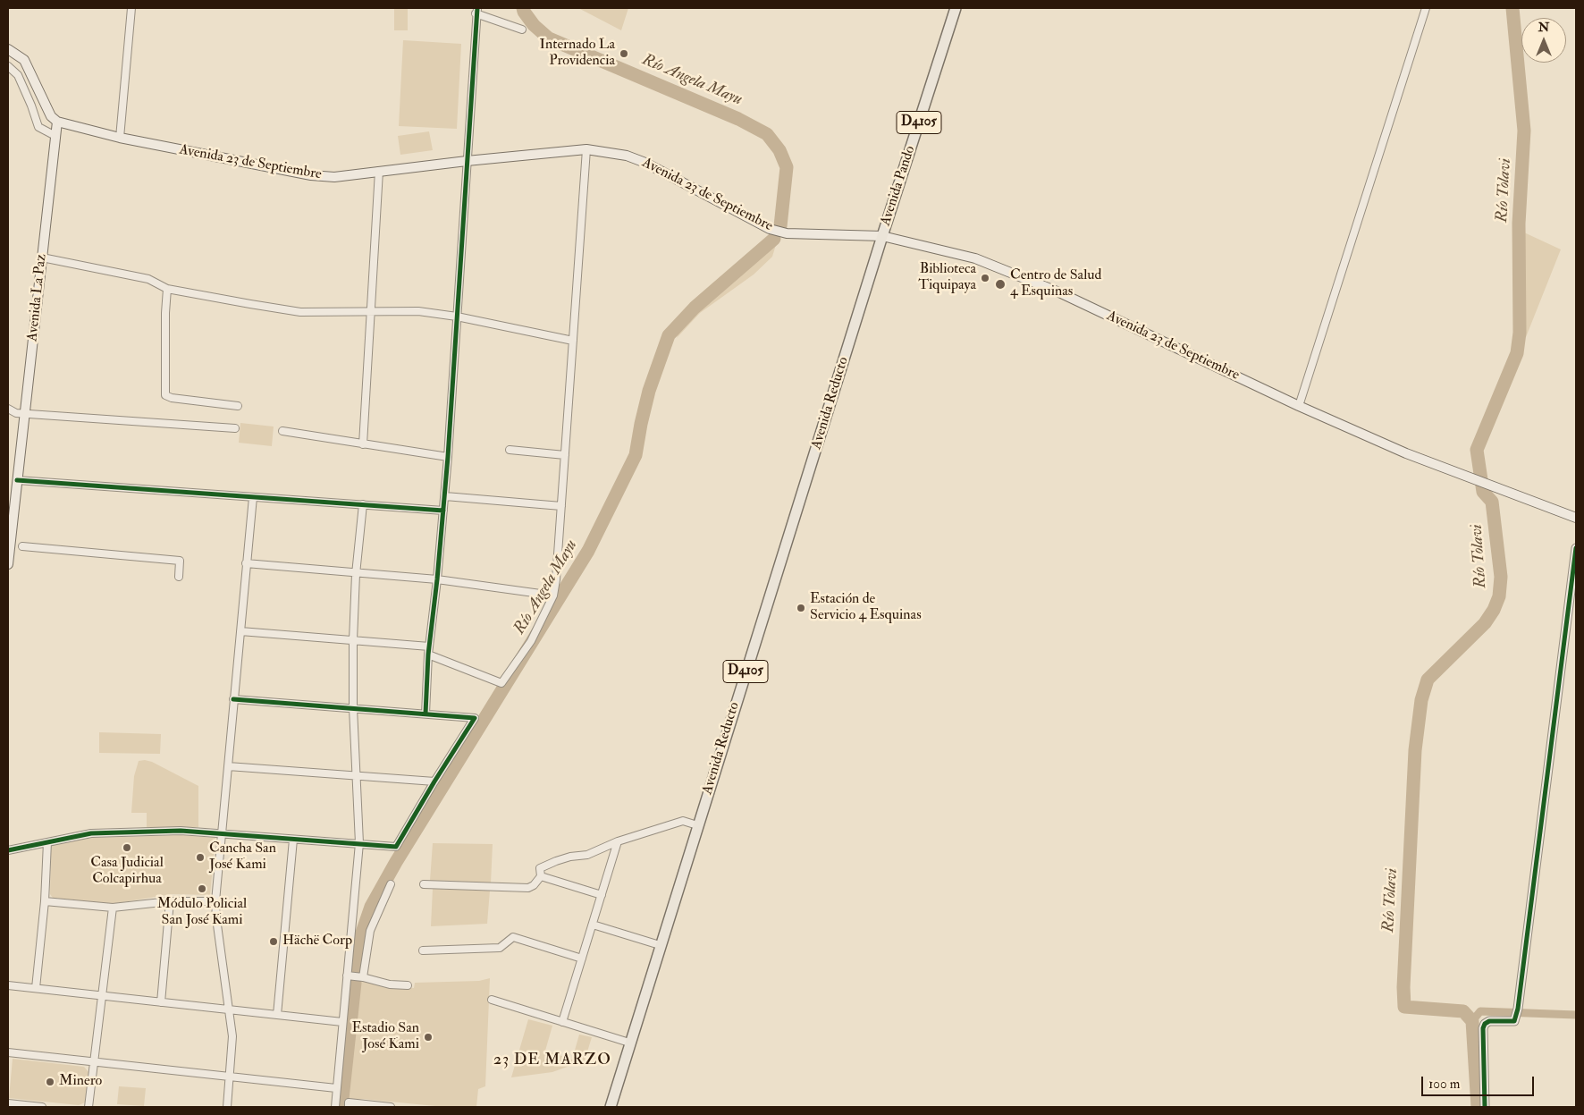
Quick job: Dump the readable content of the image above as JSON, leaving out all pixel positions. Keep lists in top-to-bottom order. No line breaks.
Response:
{"streets":{"main road":["D4105","Avenida 23 de Septiembre","Avenida Pando","Avenida La Paz","Avenida Reducto"]},"crossings":[["Avenida 23 de Septiembre","Avenida Pando"],["Avenida 23 de Septiembre","Avenida La Paz"],["Avenida 23 de Septiembre","Avenida Reducto"],["Avenida Pando","Avenida Reducto"]],"districts":["23 DE MARZO"],"water":["Río Angela Mayu","Río Tolavi"],"places":["Internado La Providencia","Biblioteca Tiquipaya","Centro de Salud 4 Esquinas","Estación de Servicio 4 Esquinas","Casa Judicial Colcapirhua","Cancha San José Kami","Módulo Policial San José Kami","Hächë Corp","Estadio San José Kami","Minero"],"scale_bar":"100 m","north":"top"}
